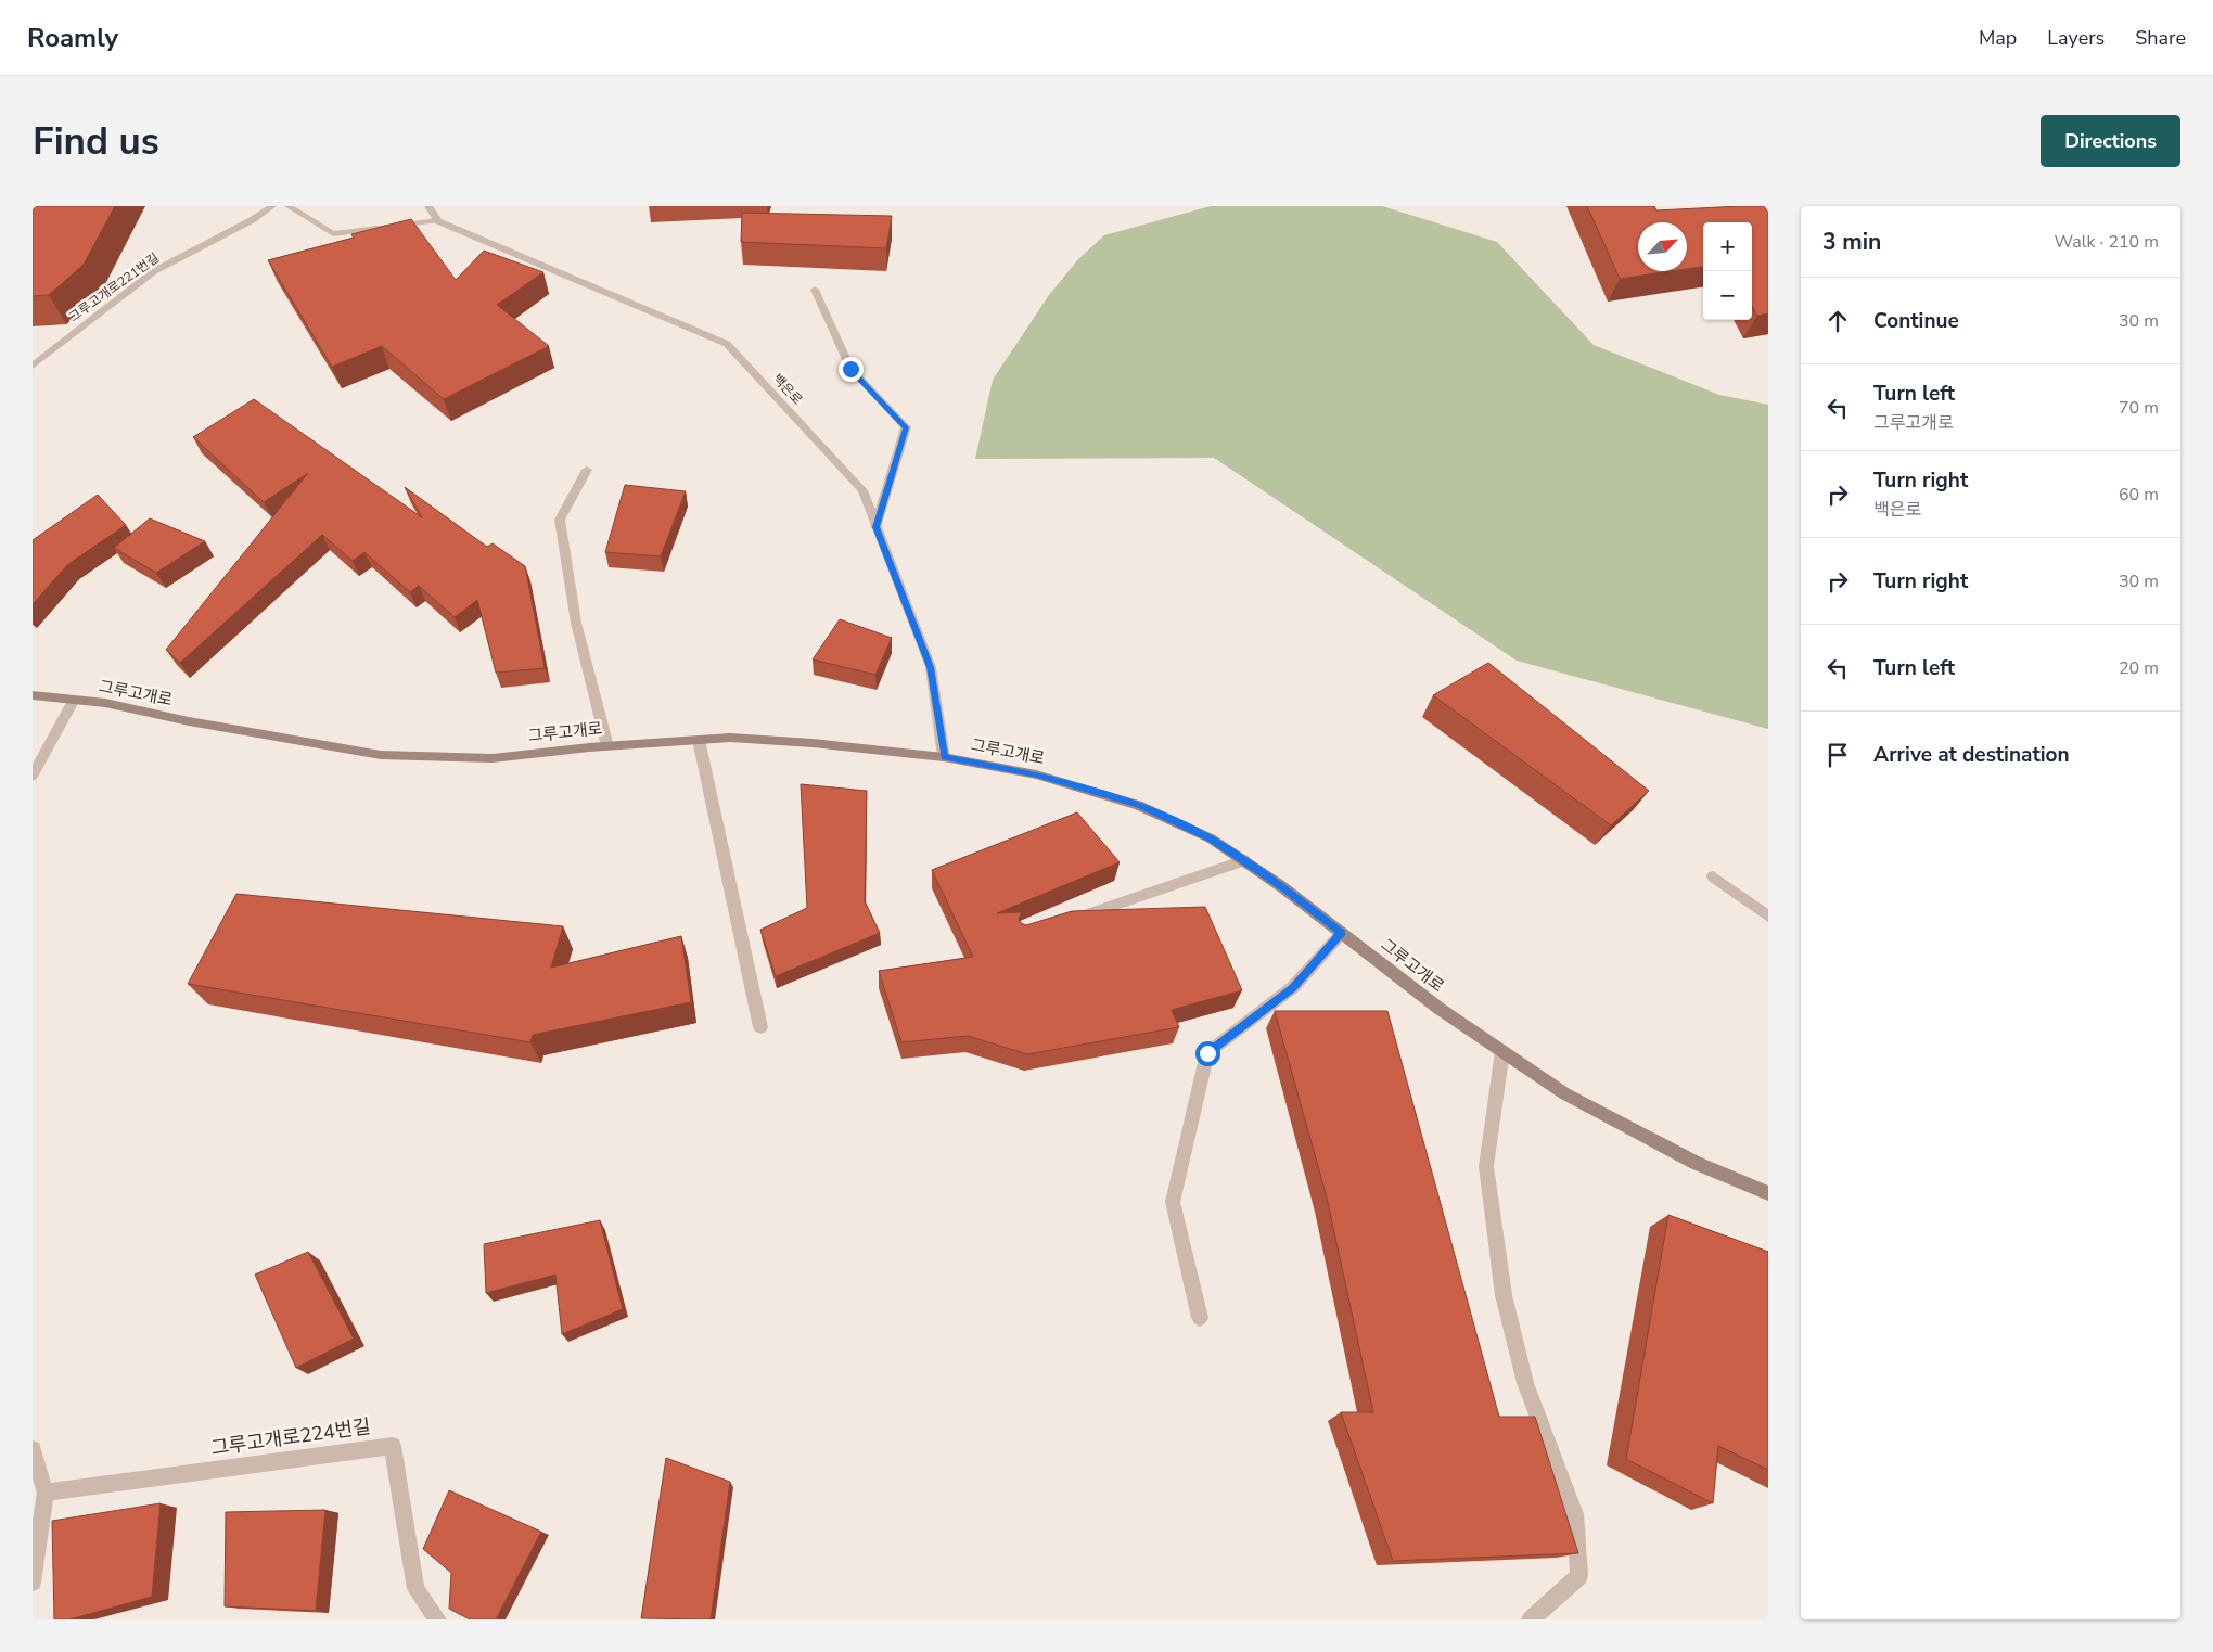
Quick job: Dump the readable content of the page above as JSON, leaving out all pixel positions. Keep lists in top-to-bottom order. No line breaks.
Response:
{"streets":{"street":["그루고개로221번길","백은로","그루고개로","그루고개로224번길"]},"crossings":[["백은로","그루고개로"]],"north":"top right","page":{"header":"Roamly","nav":["Map","Layers","Share"],"buttons":"Directions","title":"Find us","heading":["3 min","Walk · 210 m"],"map_buttons":["+","−"],"list":[["Continue","30 m"],["Turn left","그루고개로","70 m"],["Turn right","백은로","60 m"],["Turn right","30 m"],["Turn left","20 m"],"Arrive at destination"]}}
